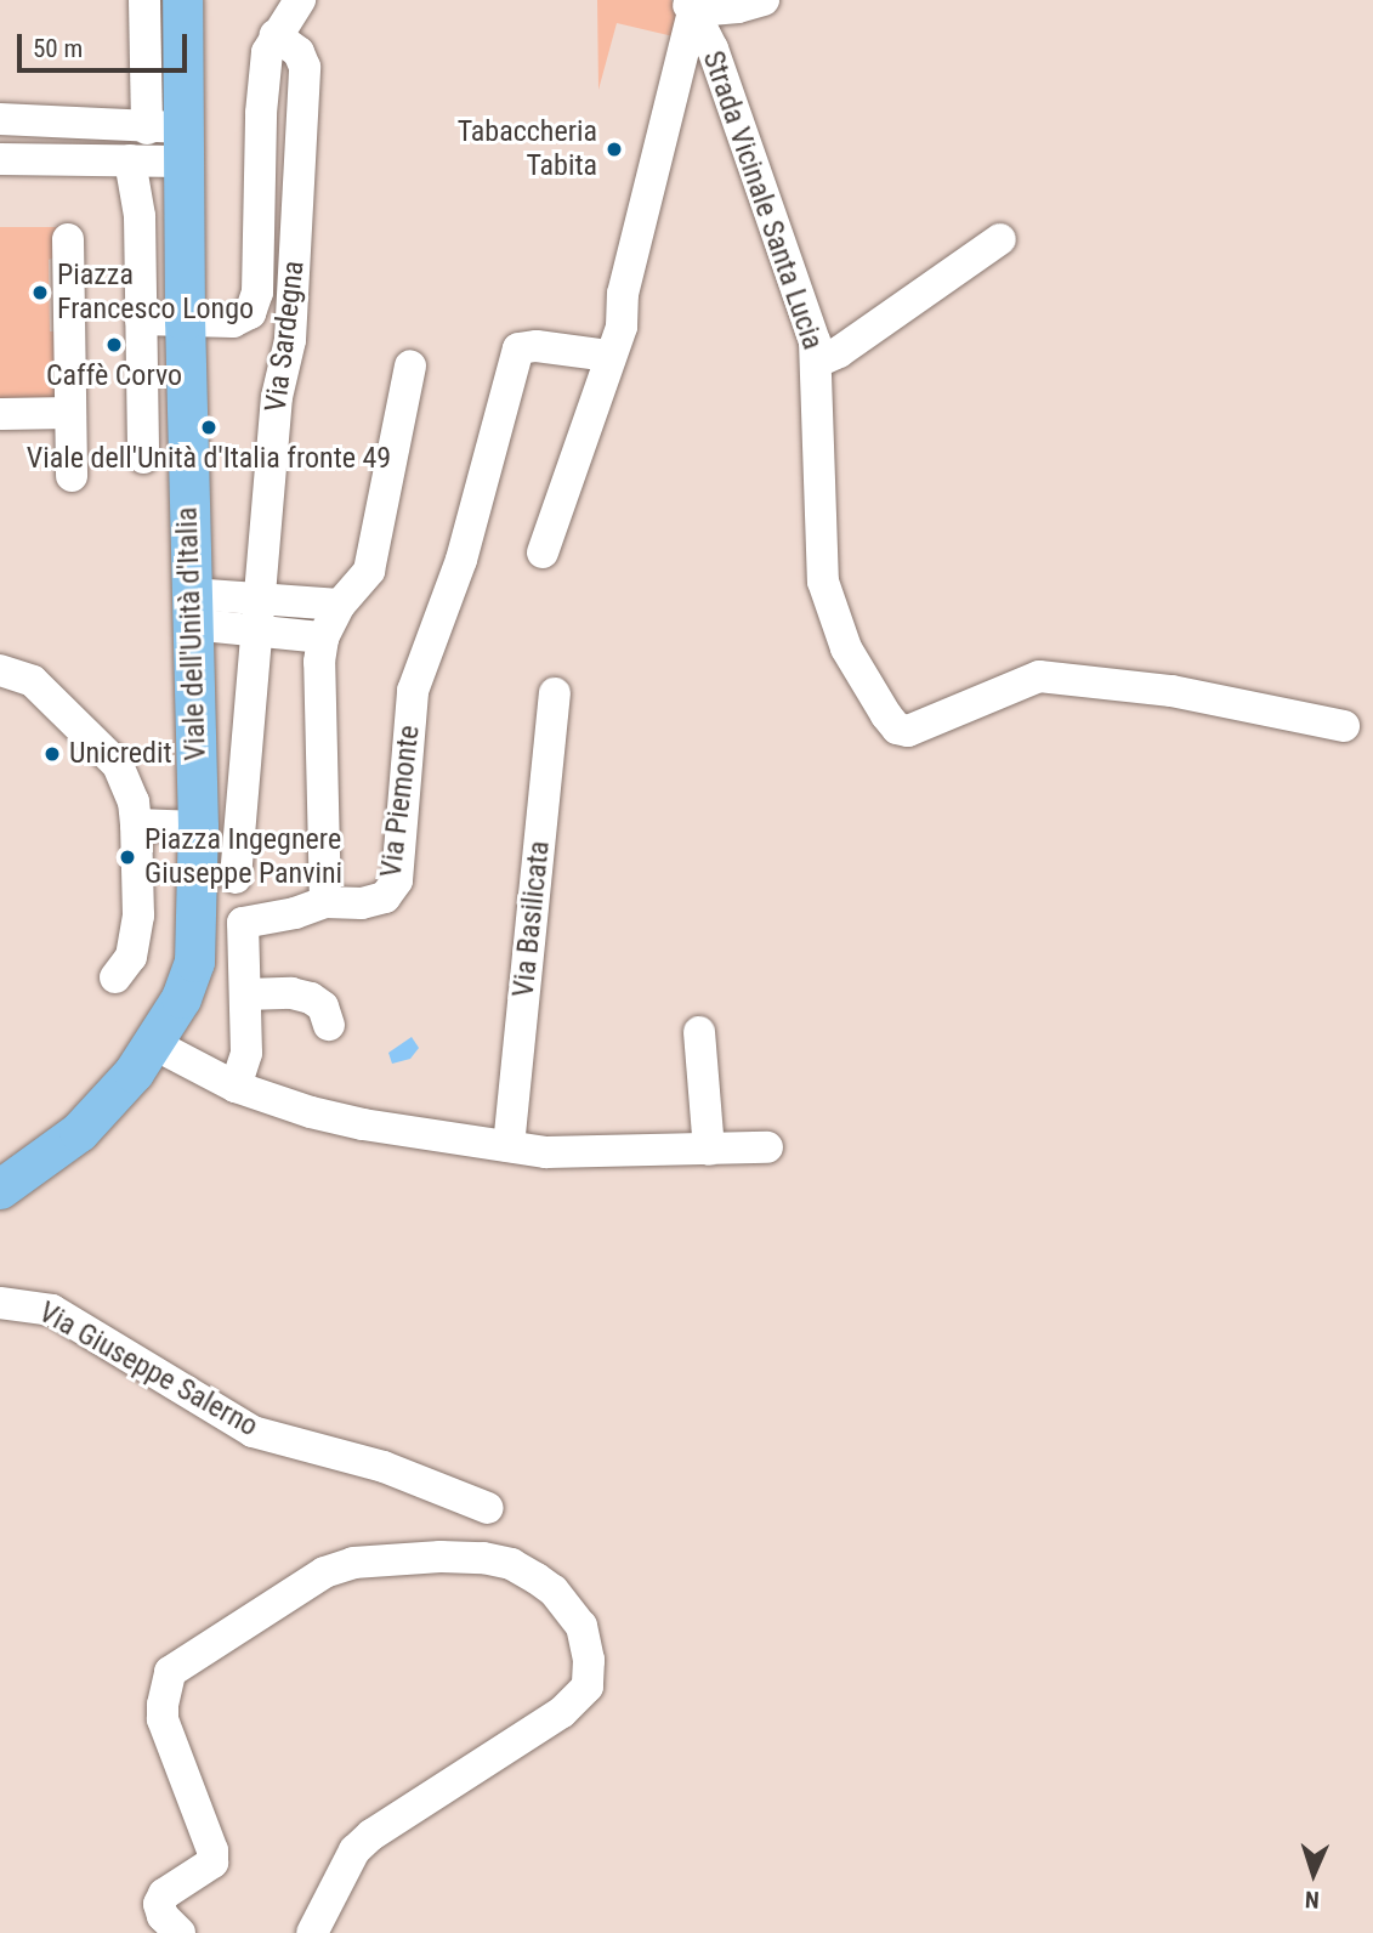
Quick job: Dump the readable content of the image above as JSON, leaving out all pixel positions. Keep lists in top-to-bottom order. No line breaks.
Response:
{"streets":{"main road":["Viale dell'Unità d'Italia"],"street":["Strada Vicinale Santa Lucia","Via Sardegna","Via Piemonte","Via Basilicata","Via Giuseppe Salerno"]},"crossings":[["Via Sardegna","Viale dell'Unità d'Italia"]],"places":["Tabaccheria Tabita","Piazza Francesco Longo","Caffè Corvo","Viale dell'Unità d'Italia fronte 49","Unicredit","Piazza Ingegnere Giuseppe Panvini"],"scale_bar":"50 m","north":"bottom"}
